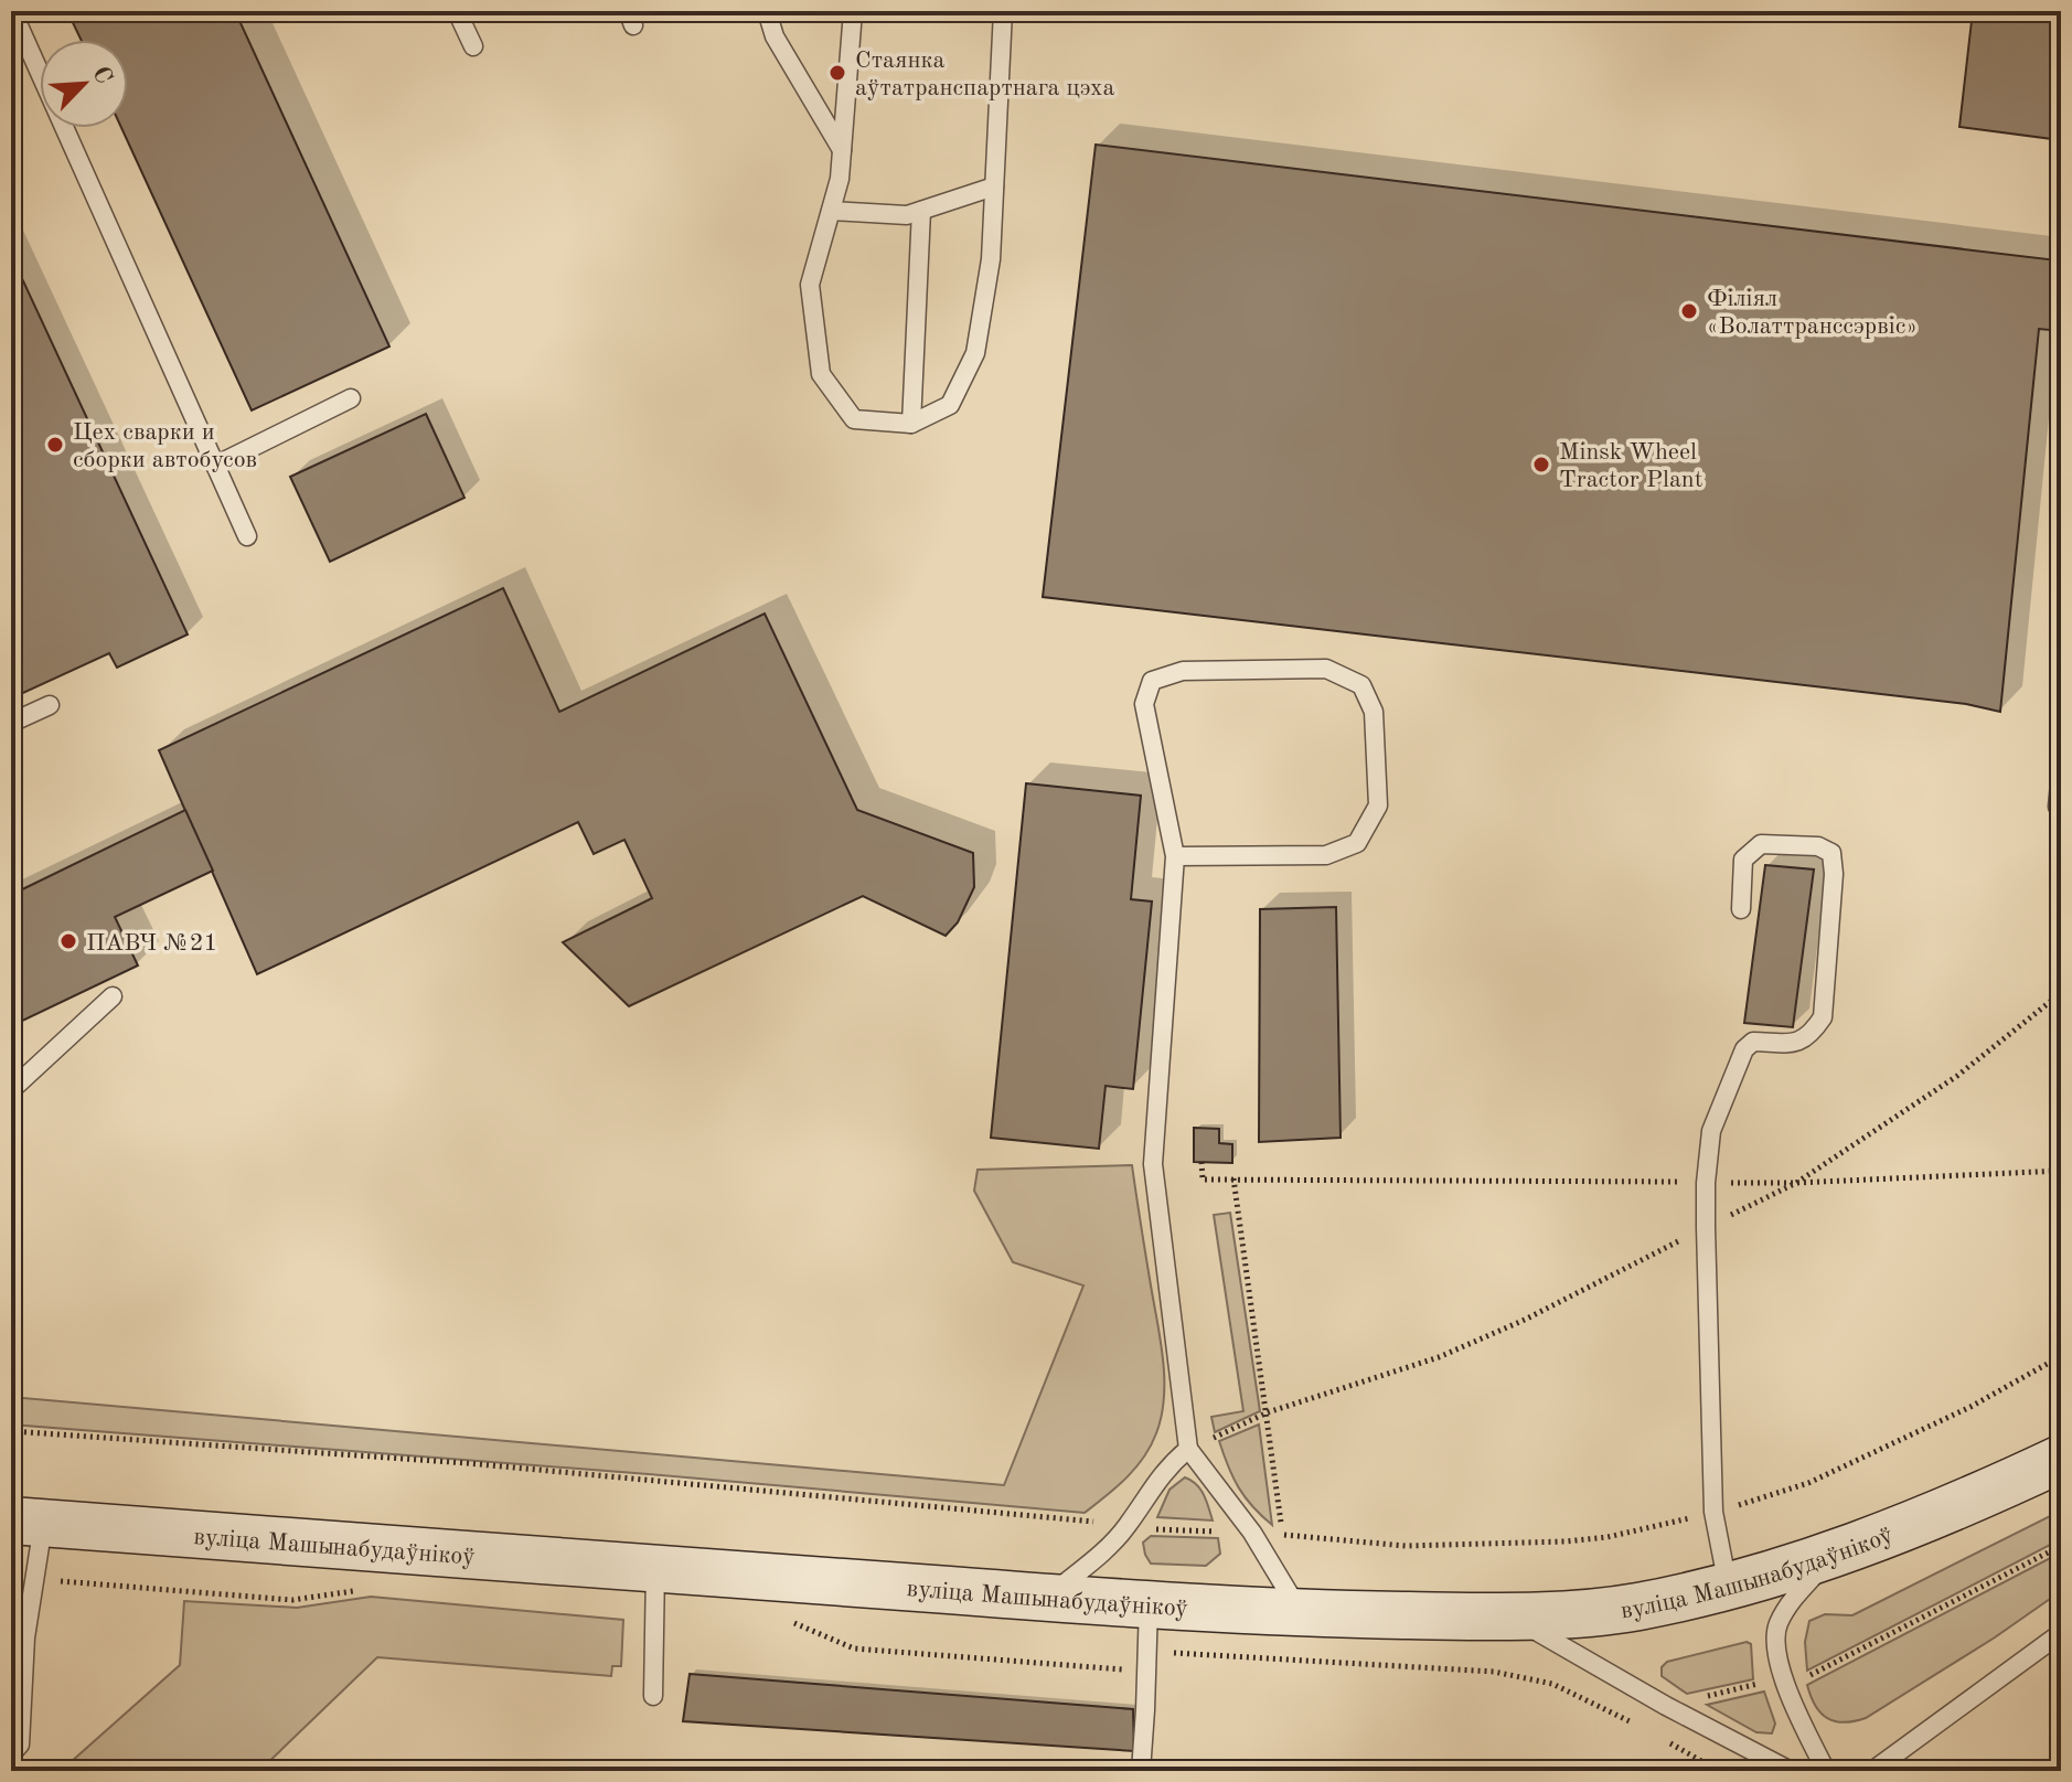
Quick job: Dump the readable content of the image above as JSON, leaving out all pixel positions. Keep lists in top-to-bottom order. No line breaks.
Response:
{"streets":{"main road":["вуліца Машынабудаўнікоў"]},"places":["Стаянка аўтатранспартнага цэха","Філіял «Волаттранссэрвіс»","Цех сварки и сборки автобусов","Minsk Wheel Tractor Plant","ПАВЧ №21"],"north":"top right"}
